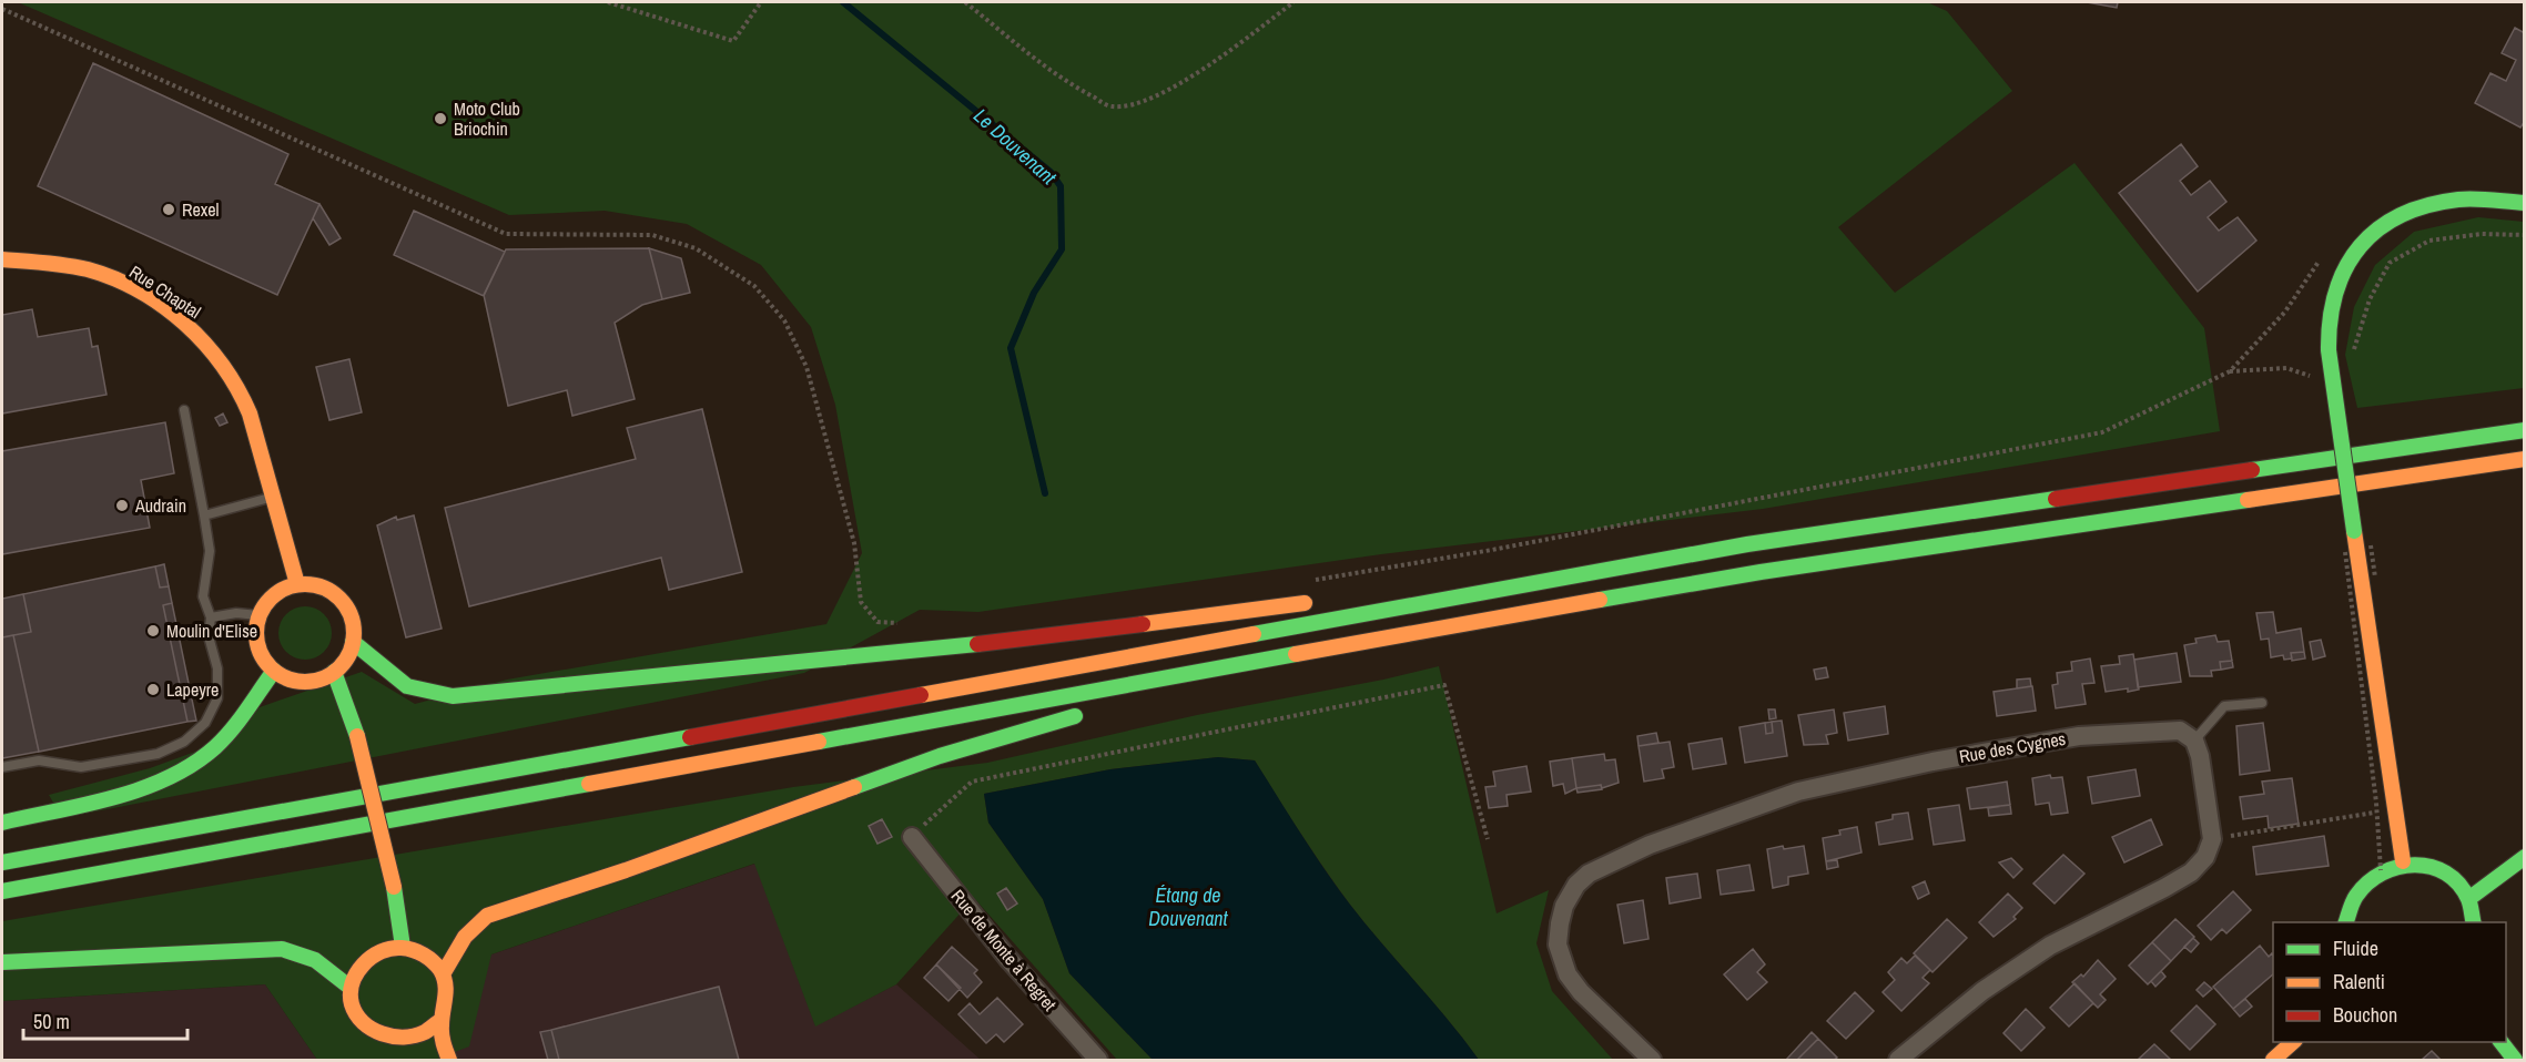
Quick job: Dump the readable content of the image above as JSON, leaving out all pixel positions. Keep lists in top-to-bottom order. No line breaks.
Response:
{"streets":{"main road":["Rue Chaptal"],"street":["Rue des Cygnes","Rue de Monte à Regret"]},"water":["Le Douvenant","Étang de Douvenant"],"places":["Moto Club Briochin","Rexel","Audrain","Moulin d'Elise","Lapeyre"],"legend":["Fluide","Ralenti","Bouchon"],"scale_bar":"50 m"}
